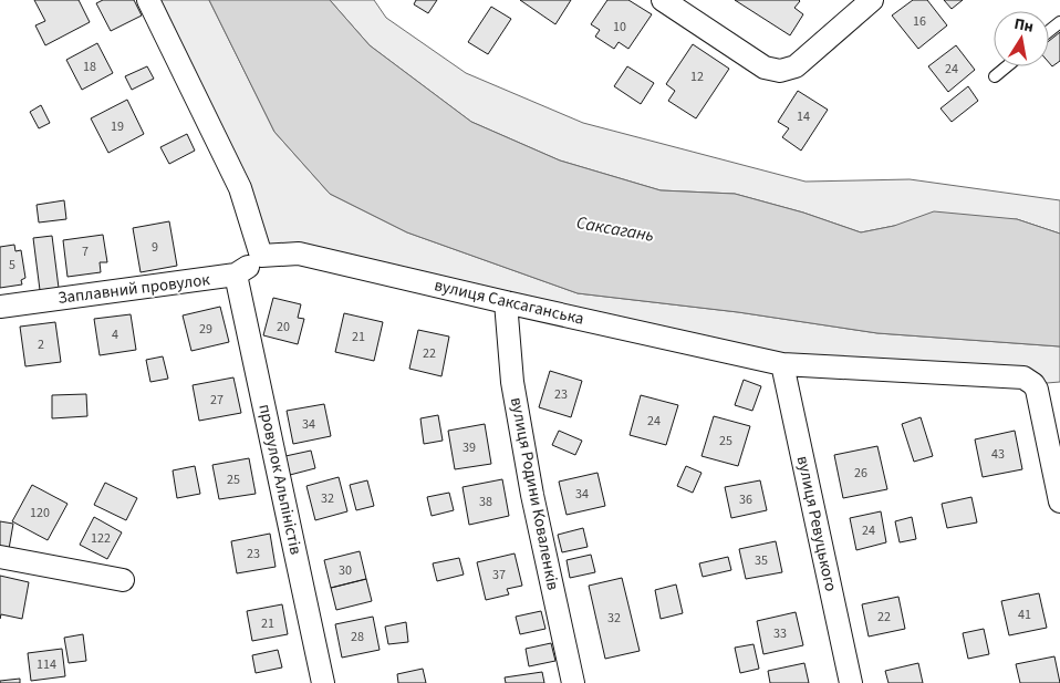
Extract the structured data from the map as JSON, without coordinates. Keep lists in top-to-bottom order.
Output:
{
  "streets": {
    "street": [
      "Заплавний провулок",
      "вулиця Саксаганська",
      "провулок Альпіністів",
      "вулиця Родини Коваленків",
      "вулиця Ревуцького"
    ]
  },
  "crossings": [
    ["Заплавний провулок", "вулиця Саксаганська"],
    ["Заплавний провулок", "провулок Альпіністів"],
    ["вулиця Саксаганська", "вулиця Родини Коваленків"],
    ["вулиця Саксаганська", "вулиця Ревуцького"]
  ],
  "water": ["Саксагань"],
  "house_numbers": [
    "16",
    "10",
    "18",
    "24",
    "12",
    "14",
    "19",
    "9",
    "7",
    "5",
    "20",
    "29",
    "4",
    "21",
    "2",
    "22",
    "23",
    "27",
    "24",
    "34",
    "25",
    "39",
    "43",
    "26",
    "25",
    "34",
    "32",
    "36",
    "38",
    "120",
    "24",
    "122",
    "23",
    "35",
    "30",
    "37",
    "41",
    "22",
    "32",
    "21",
    "33",
    "28",
    "114"
  ],
  "north": "top"
}
